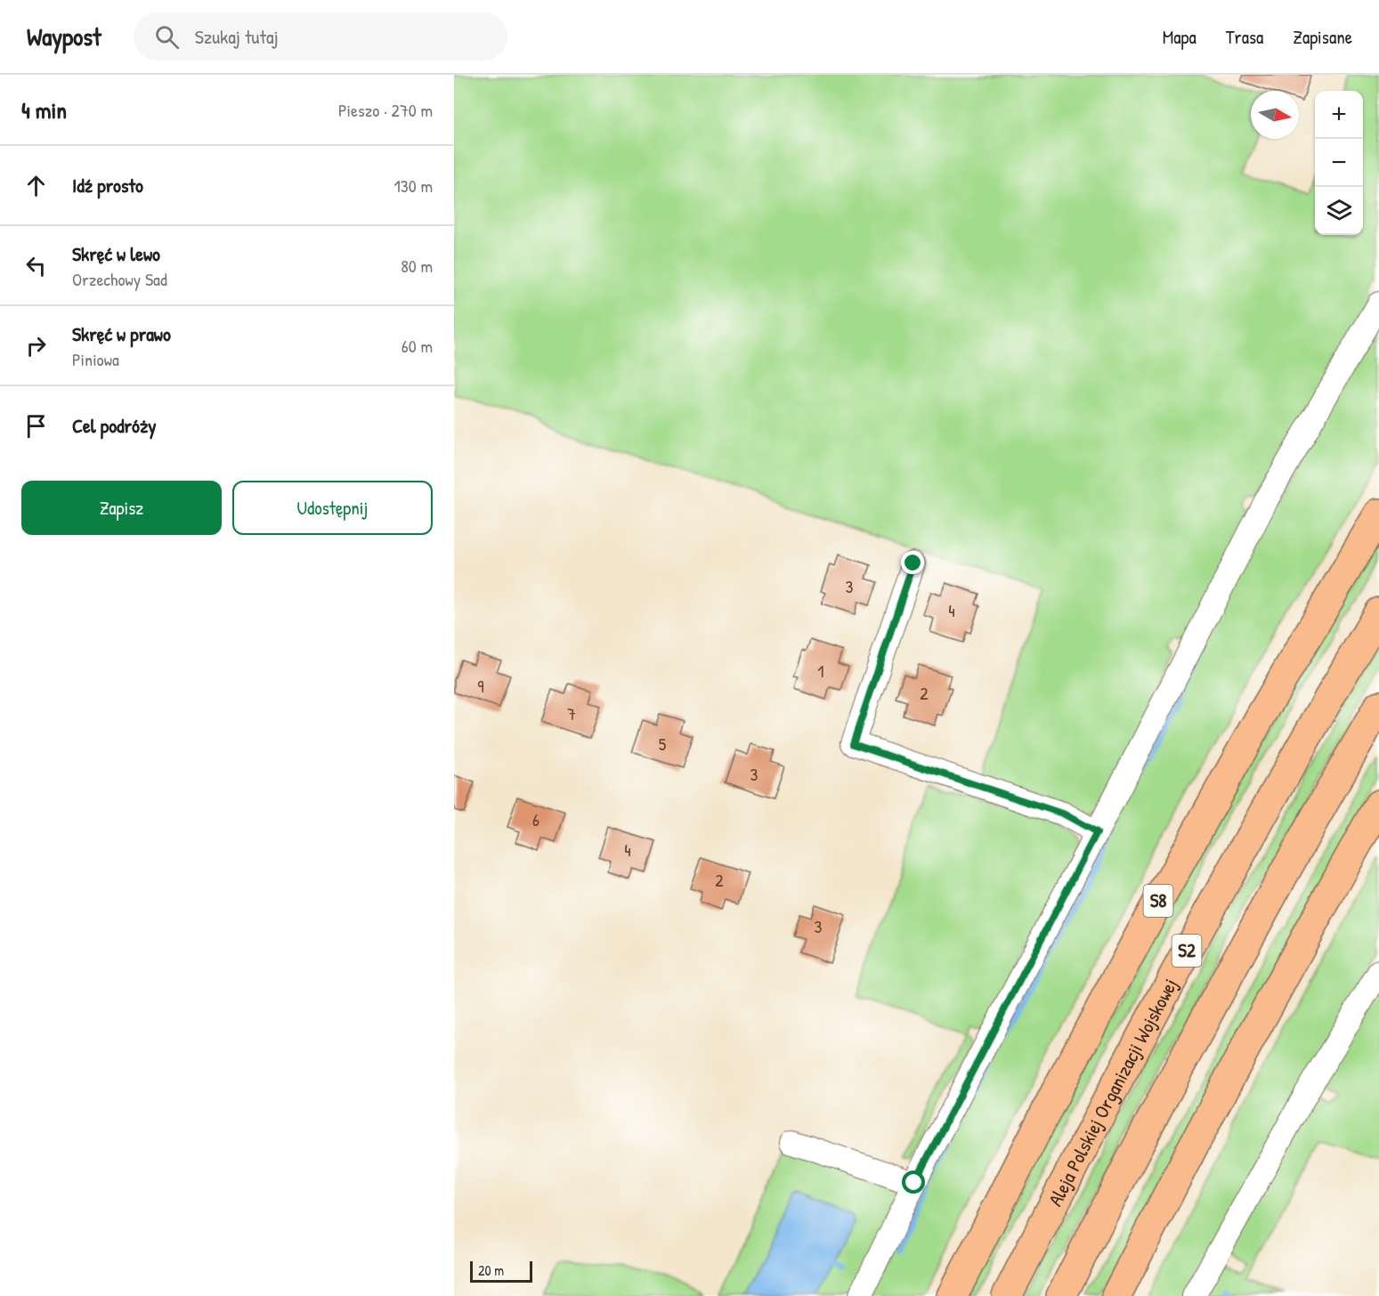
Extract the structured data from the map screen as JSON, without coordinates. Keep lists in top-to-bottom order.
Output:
{
  "streets": {
    "highway": ["S8", "S2", "Aleja Polskiej Organizacji Wojskowej"]
  },
  "house_numbers": [
    "3",
    "4",
    "1",
    "9",
    "2",
    "7",
    "5",
    "3",
    "6",
    "4",
    "2",
    "3"
  ],
  "scale_bar": "20 m",
  "north": "right",
  "page": {
    "header": "Waypost",
    "search": "Szukaj tutaj",
    "nav": ["Mapa", "Trasa", "Zapisane"],
    "heading": ["4 min", "Pieszo · 270 m"],
    "map_buttons": ["+", "−"],
    "list": [
      ["Idź prosto", "130 m"],
      ["Skręć w lewo", "Orzechowy Sad", "80 m"],
      ["Skręć w prawo", "Piniowa", "60 m"],
      "Cel podróży"
    ],
    "buttons": ["Zapisz", "Udostępnij"],
    "scale": "20 m"
  }
}
